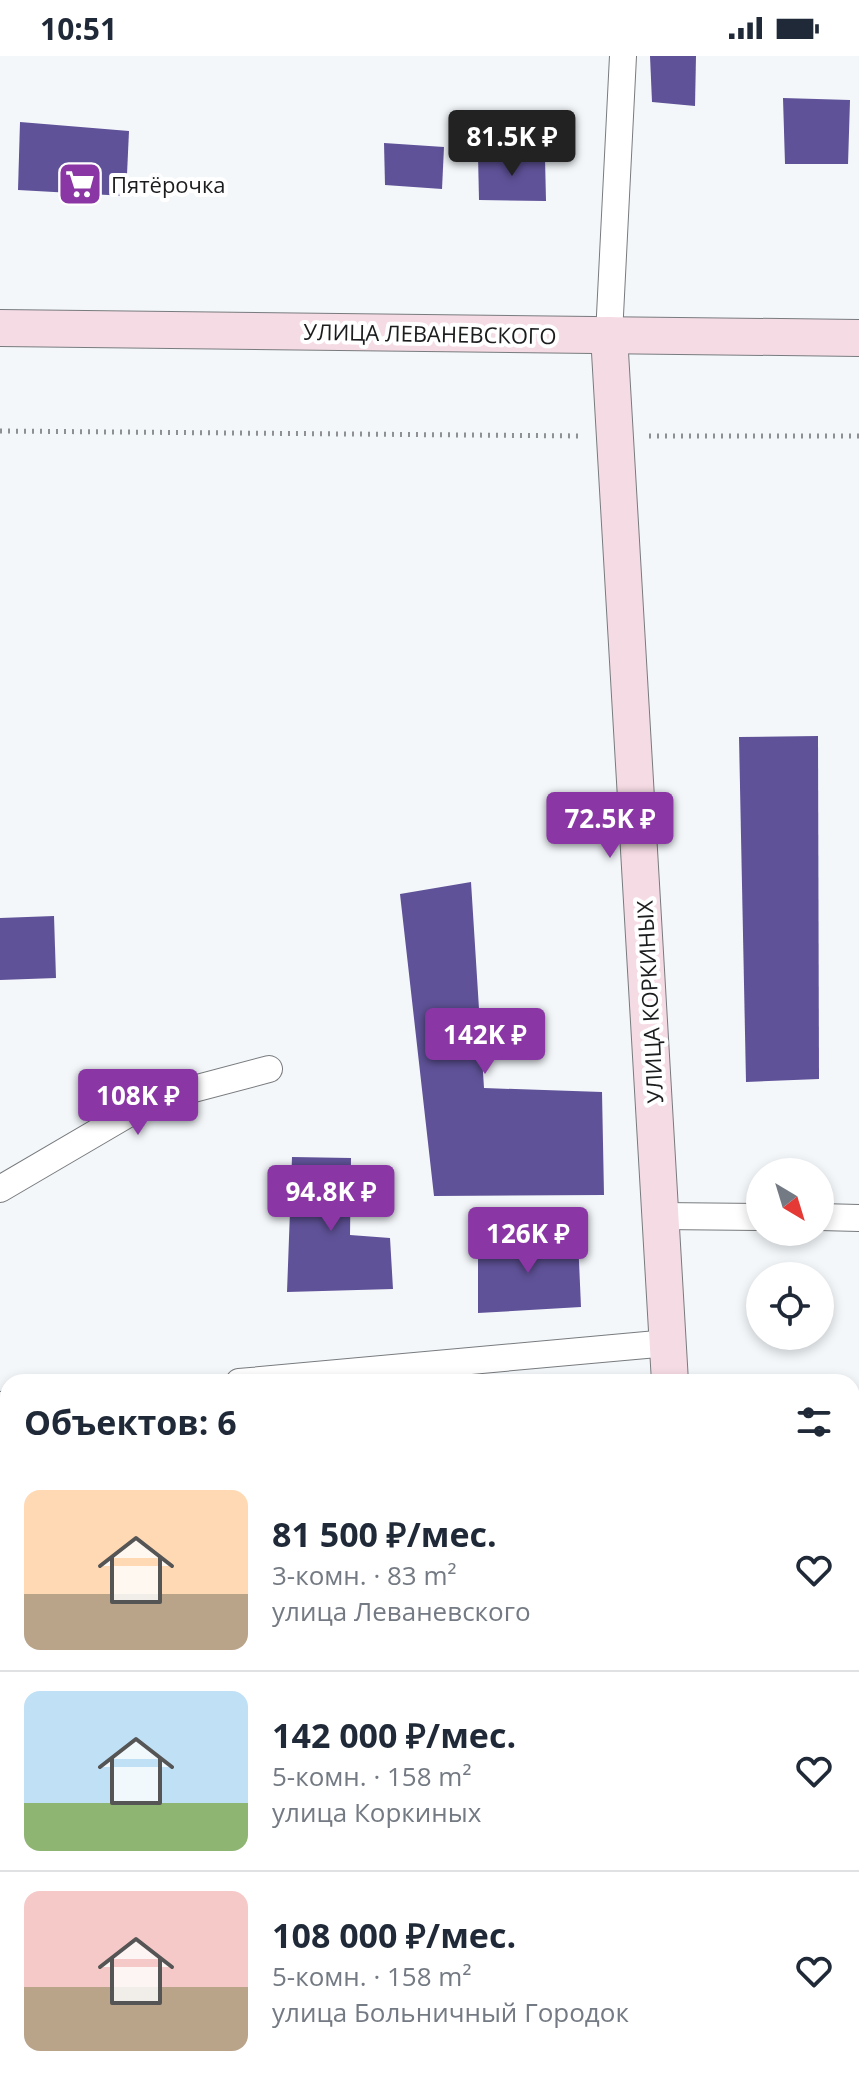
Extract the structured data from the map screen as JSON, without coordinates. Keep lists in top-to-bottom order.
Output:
{
  "streets": {
    "street": ["УЛИЦА ЛЕВАНЕВСКОГО", "УЛИЦА КОРКИНЫХ"]
  },
  "crossings": [
    ["УЛИЦА ЛЕВАНЕВСКОГО", "УЛИЦА КОРКИНЫХ"]
  ],
  "places": {
    "supermarket": ["Пятёрочка"]
  },
  "north": "bottom right",
  "page": {
    "status": "10:51",
    "price": [
      "81.5K ₽",
      "72.5K ₽",
      "142K ₽",
      "108K ₽",
      "94.8K ₽",
      "126K ₽"
    ],
    "heading": "Объектов: 6",
    "list": [
      {
        "name": "81 500 ₽/мес.",
        "note": "3-комн. · 83 m² · улица Леваневского"
      },
      {
        "name": "142 000 ₽/мес.",
        "note": "5-комн. · 158 m² · улица Коркиных"
      },
      {
        "name": "108 000 ₽/мес.",
        "note": "5-комн. · 158 m² · улица Больничный Городок"
      }
    ]
  }
}
